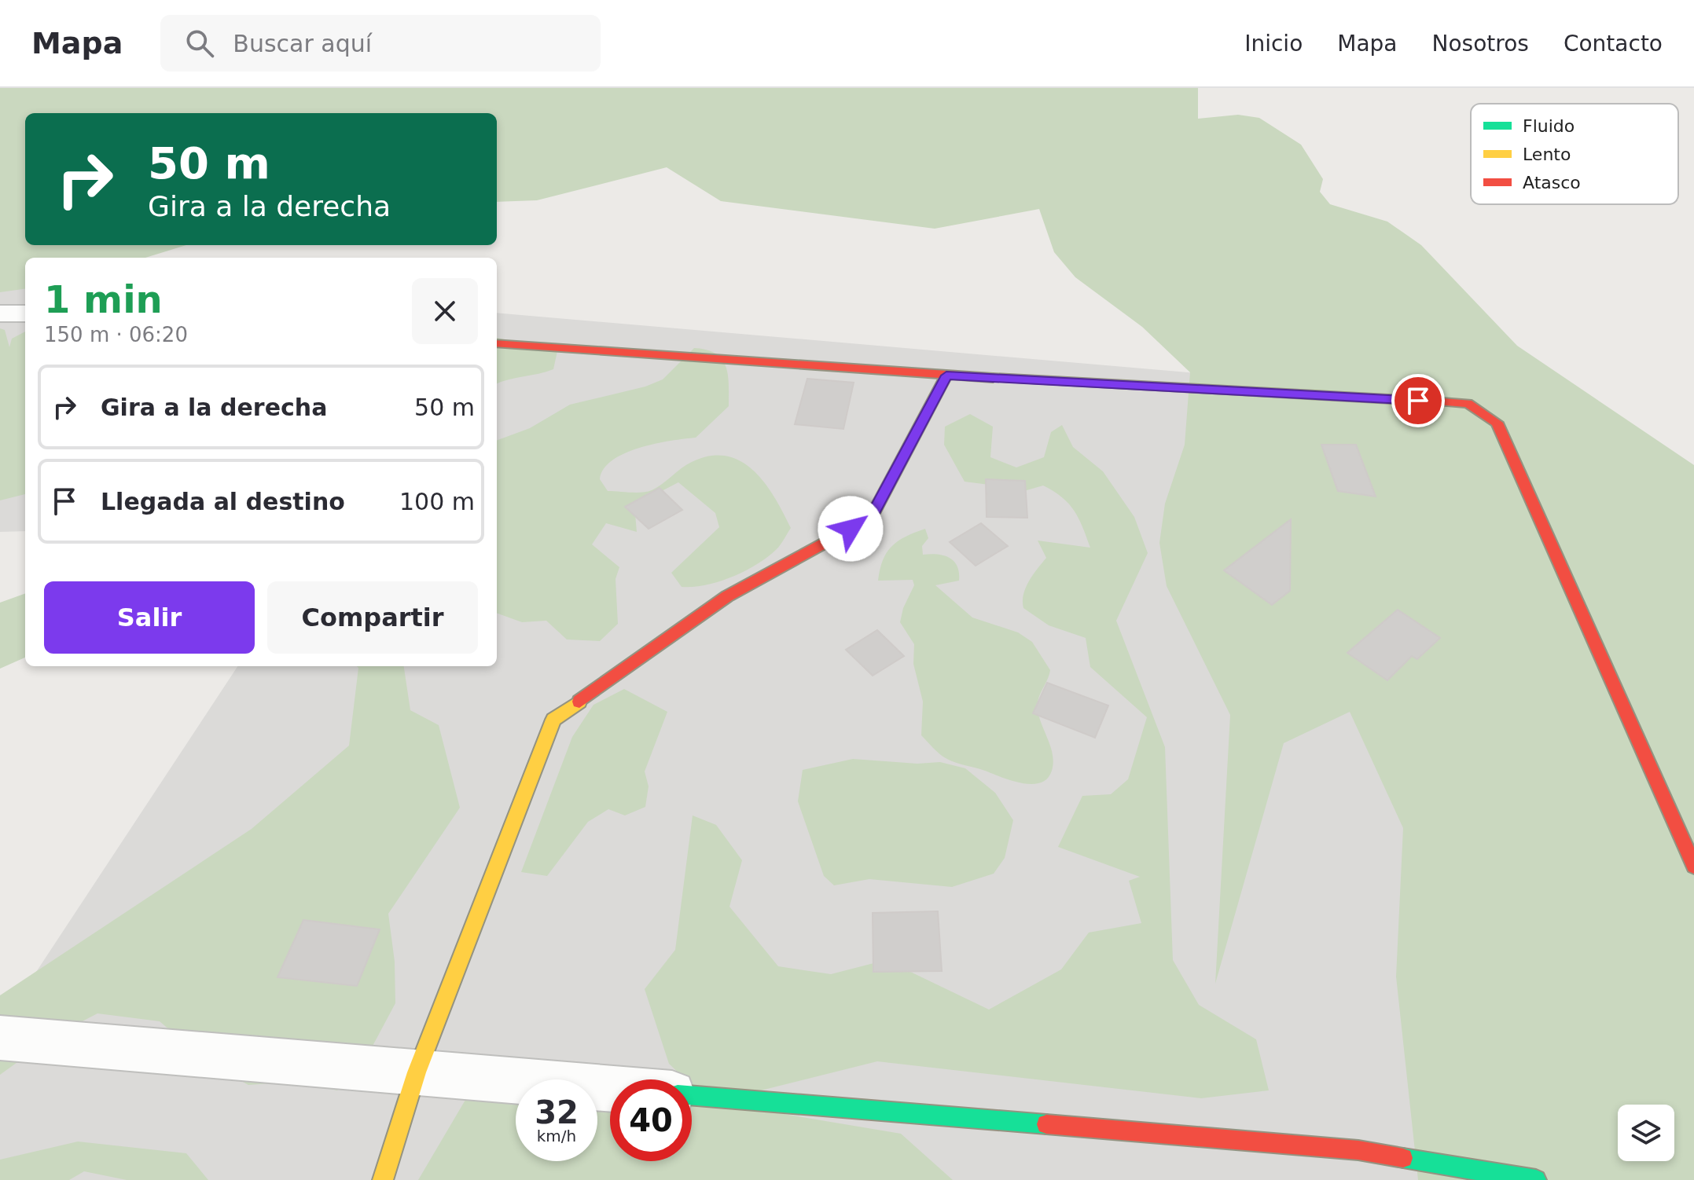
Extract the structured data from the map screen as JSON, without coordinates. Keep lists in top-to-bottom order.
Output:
{
  "legend": ["Fluido", "Lento", "Atasco"],
  "page": {
    "header": "Mapa",
    "search": "Buscar aquí",
    "nav": [
      "Inicio",
      "Mapa",
      "Nosotros",
      "Contacto"
    ],
    "turn": ["50 m", "Gira a la derecha"],
    "heading": ["1 min", "150 m · 06:20"],
    "list": [
      {
        "name": "Gira a la derecha",
        "value": "50 m"
      },
      {
        "name": "Llegada al destino",
        "value": "100 m"
      }
    ],
    "buttons": ["Salir", "Compartir"],
    "speed": "32 km/h",
    "limit": "40"
  }
}
